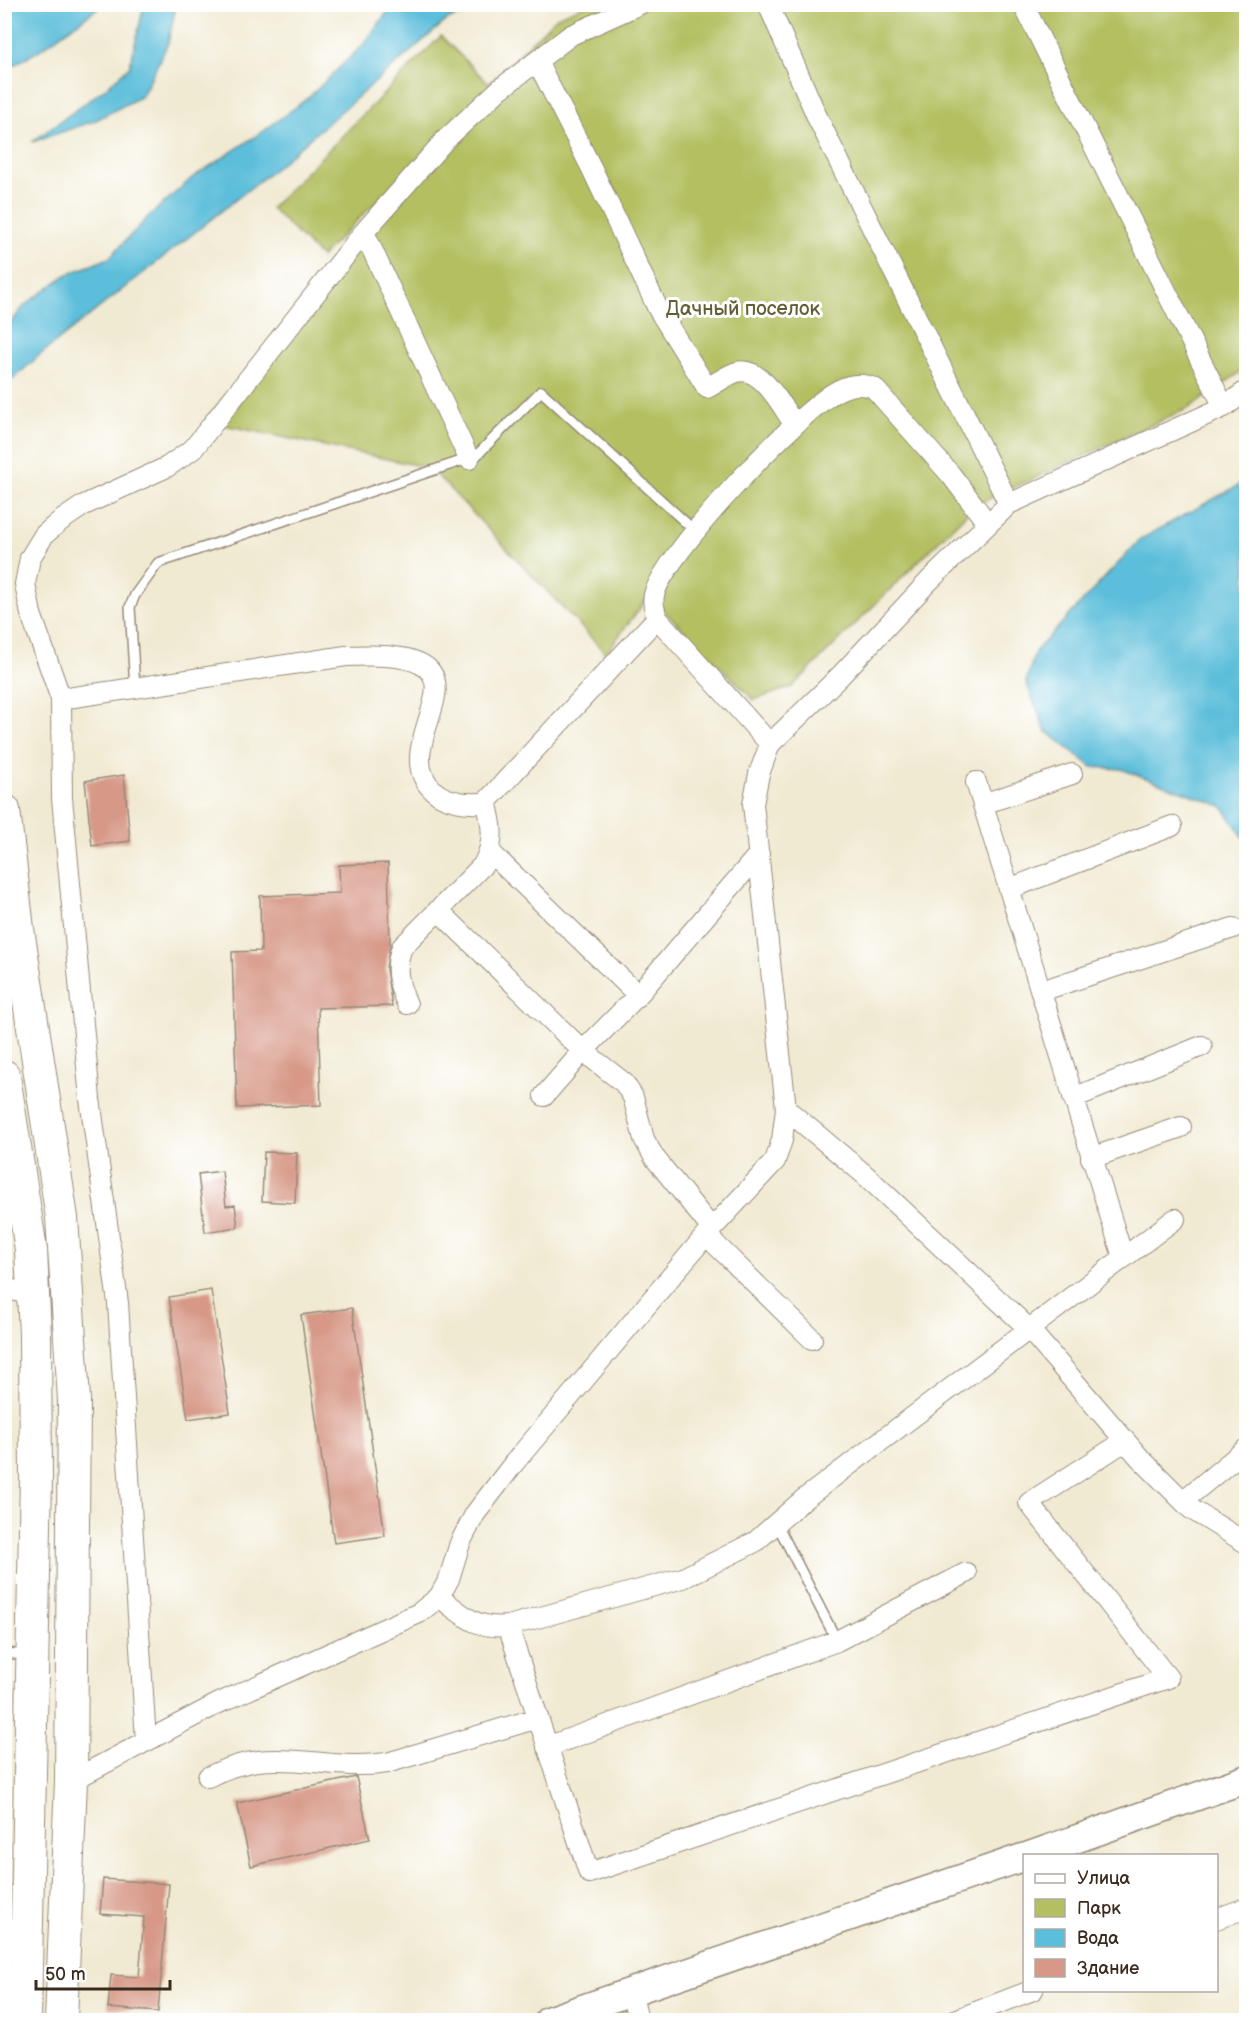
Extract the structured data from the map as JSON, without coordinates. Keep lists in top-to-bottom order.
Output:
{
  "parks": ["Дачный поселок"],
  "legend": [
    "Улица",
    "Парк",
    "Вода",
    "Здание"
  ],
  "scale_bar": "50 m"
}
